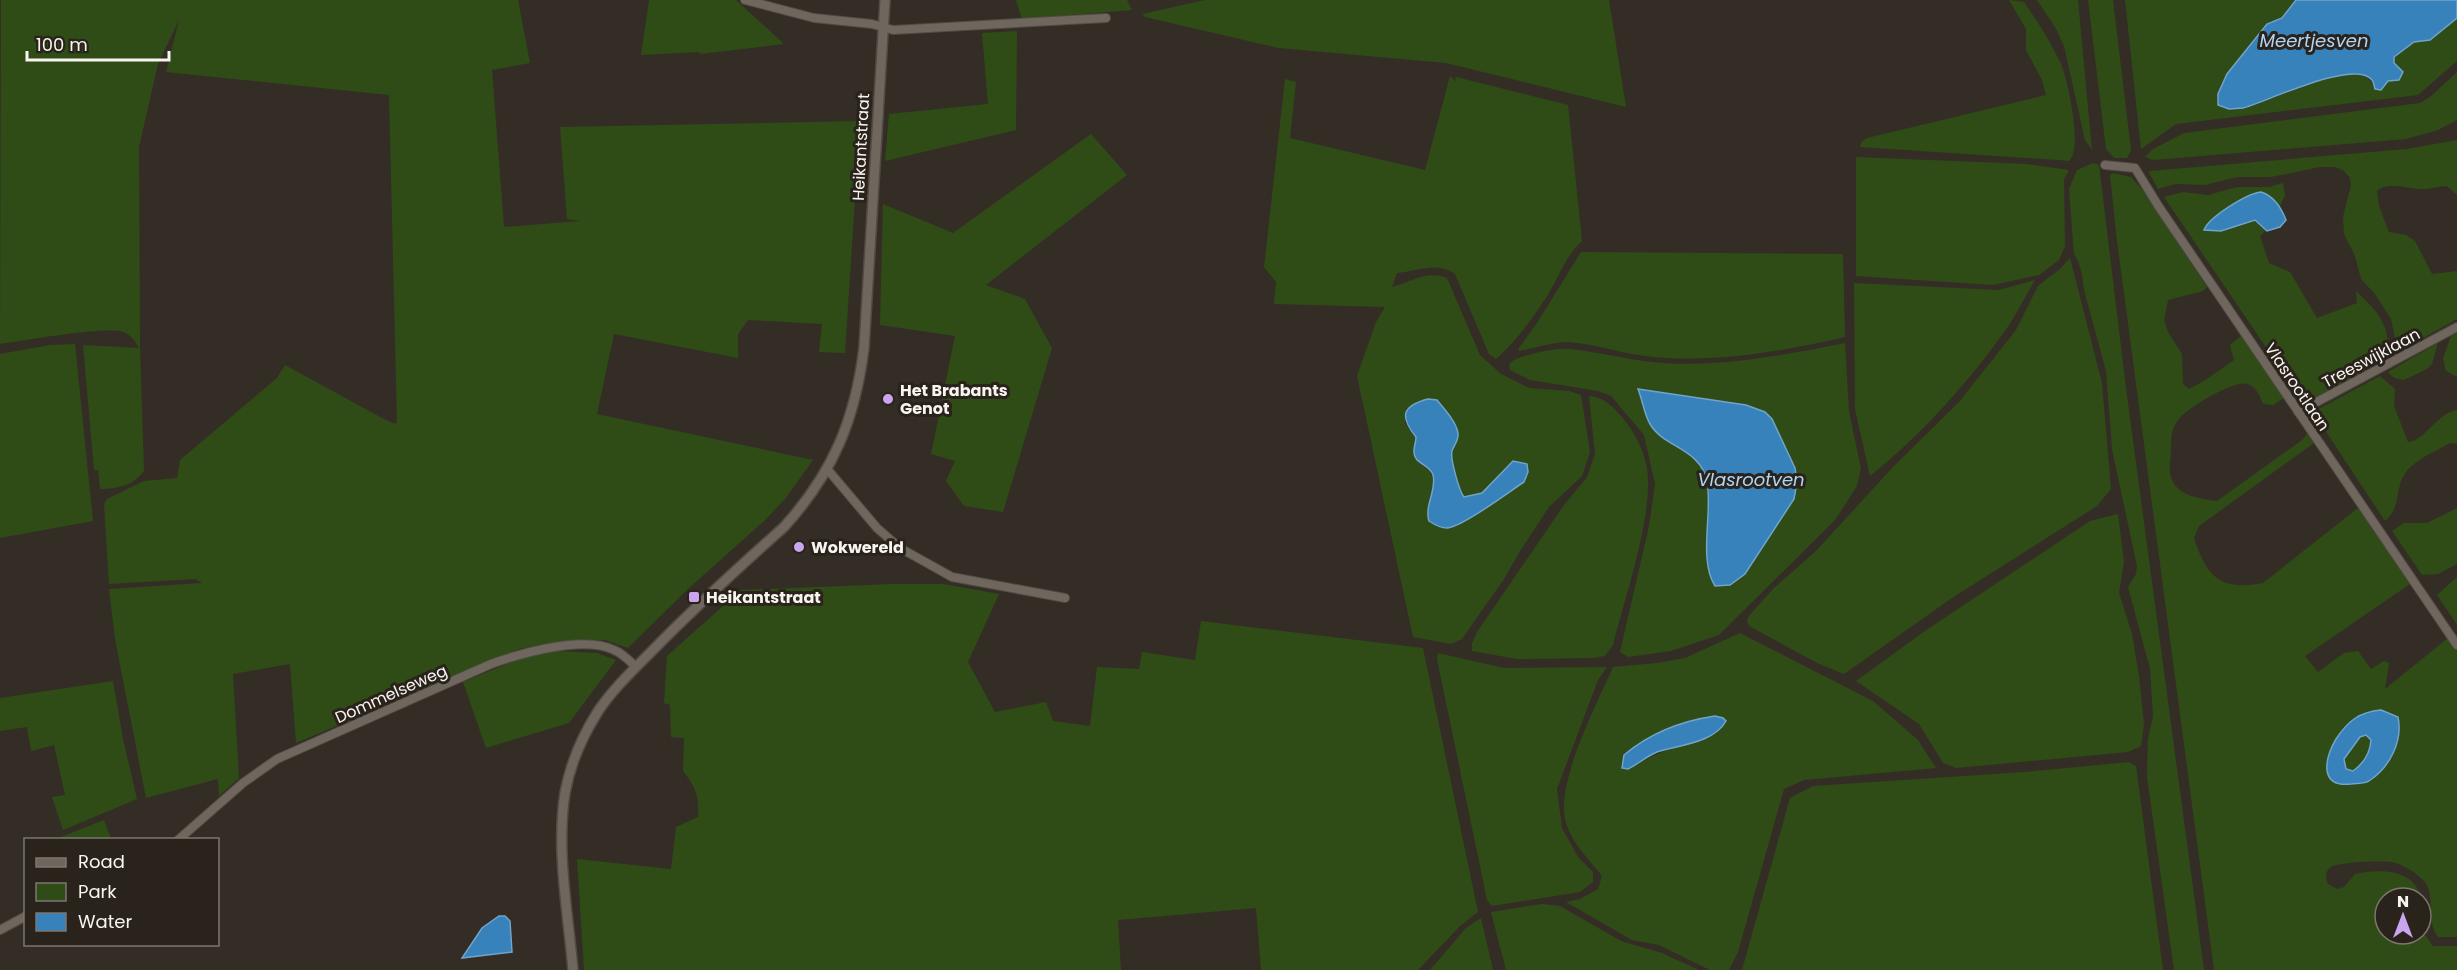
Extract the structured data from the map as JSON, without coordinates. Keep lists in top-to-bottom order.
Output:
{
  "streets": {
    "street": [
      "Heikantstraat",
      "Treeswijklaan",
      "Vlasrootlaan",
      "Dommelseweg"
    ]
  },
  "crossings": [
    ["Heikantstraat", "Dommelseweg"],
    ["Treeswijklaan", "Vlasrootlaan"]
  ],
  "water": ["Meertjesven", "Vlasrootven"],
  "places": {
    "other": ["Het Brabants Genot", "Wokwereld"],
    "transit": ["Heikantstraat"]
  },
  "legend": ["Road", "Park", "Water"],
  "scale_bar": "100 m",
  "north": "top"
}
